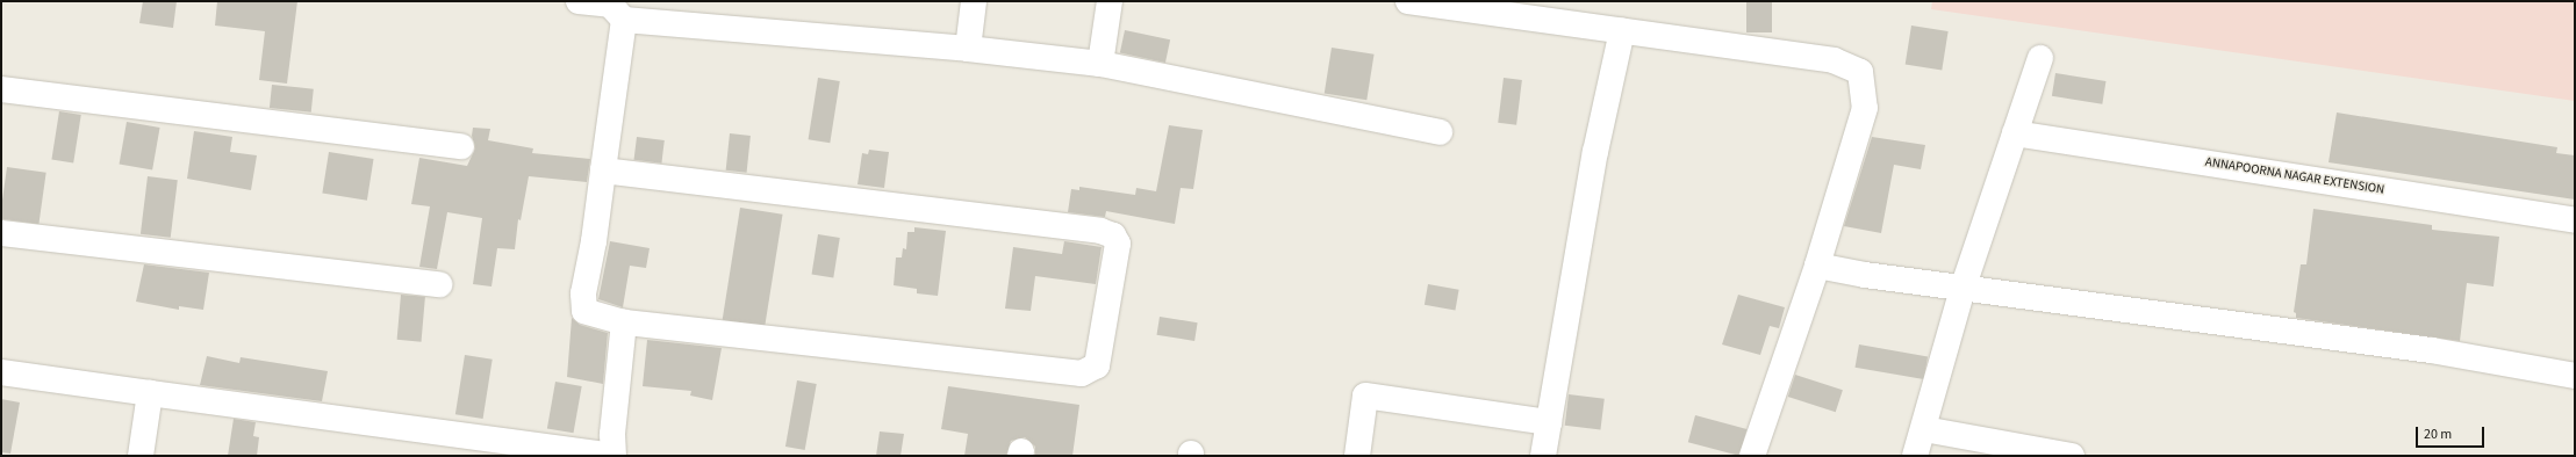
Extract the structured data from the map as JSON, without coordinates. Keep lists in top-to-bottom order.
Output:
{
  "streets": {
    "street": ["ANNAPOORNA NAGAR EXTENSION"]
  },
  "scale_bar": "20 m"
}
